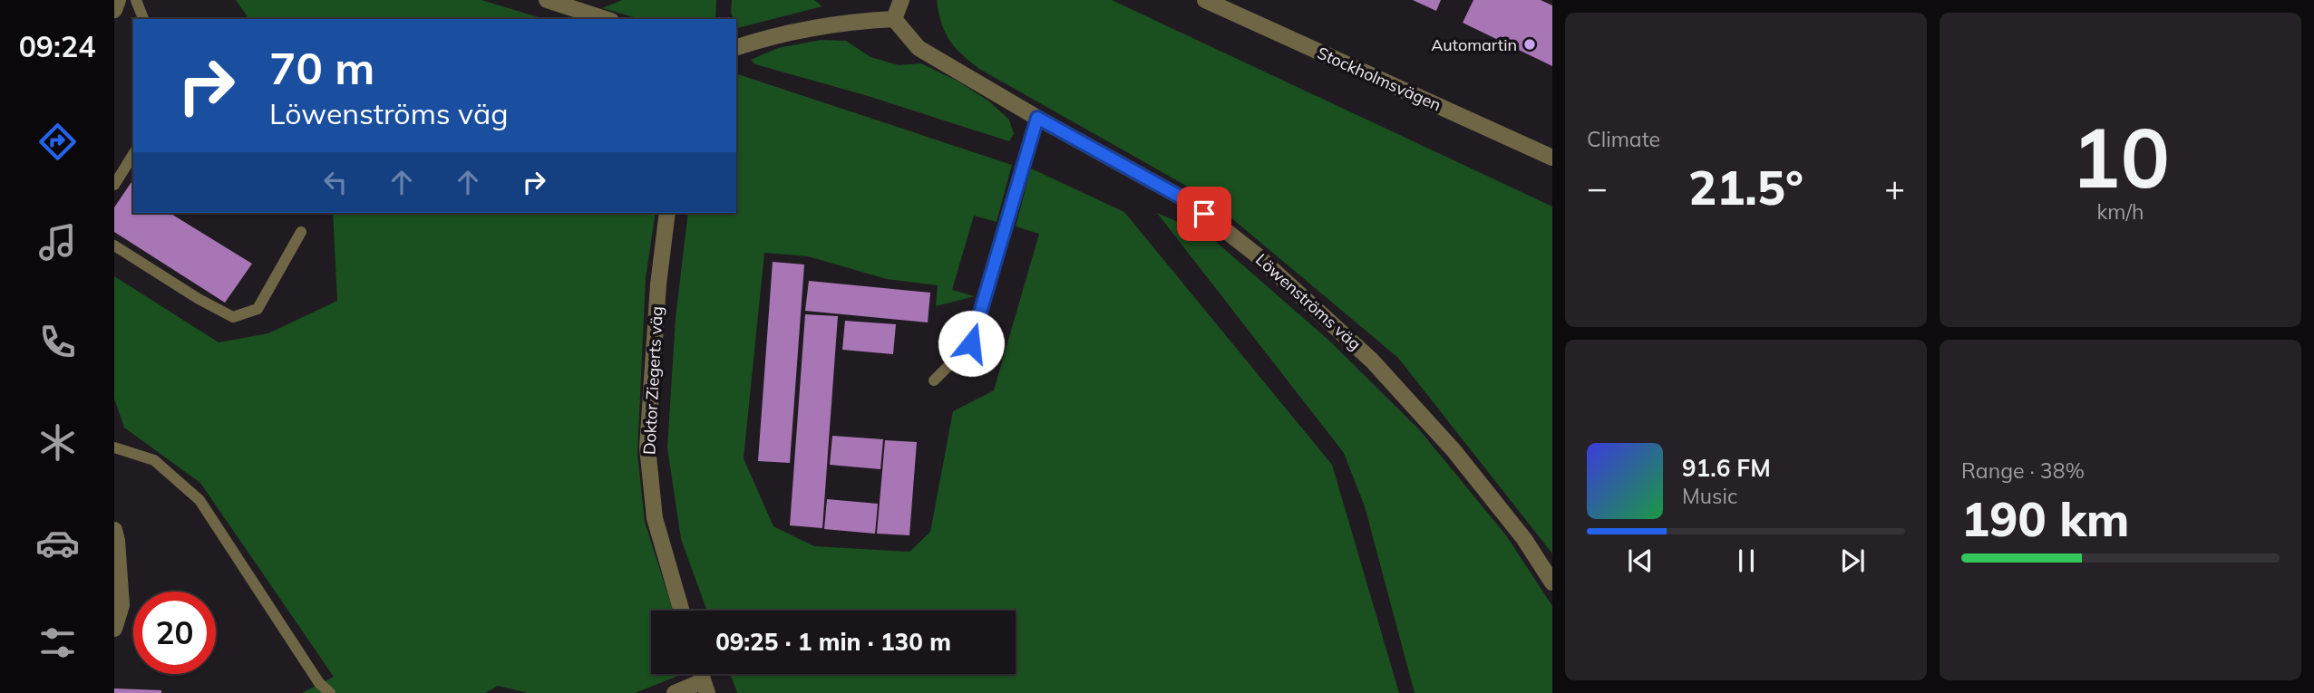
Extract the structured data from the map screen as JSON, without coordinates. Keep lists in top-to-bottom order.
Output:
{
  "streets": {
    "street": ["Stockholmsvägen", "Löwenströms väg", "Doktor Ziegerts väg"]
  },
  "places": ["Automartin"],
  "page": {
    "tabs": "09:24",
    "tile": [
      "Climate",
      ["10", "km/h"],
      ["Range · 38%", "190 km"]
    ],
    "turn": ["70 m", "Löwenströms väg"],
    "heat": ["−", "21.5°", "+"],
    "song": ["91.6 FM", "Music"],
    "limit": "20",
    "trip": "09:25 · 1 min · 130 m"
  }
}
